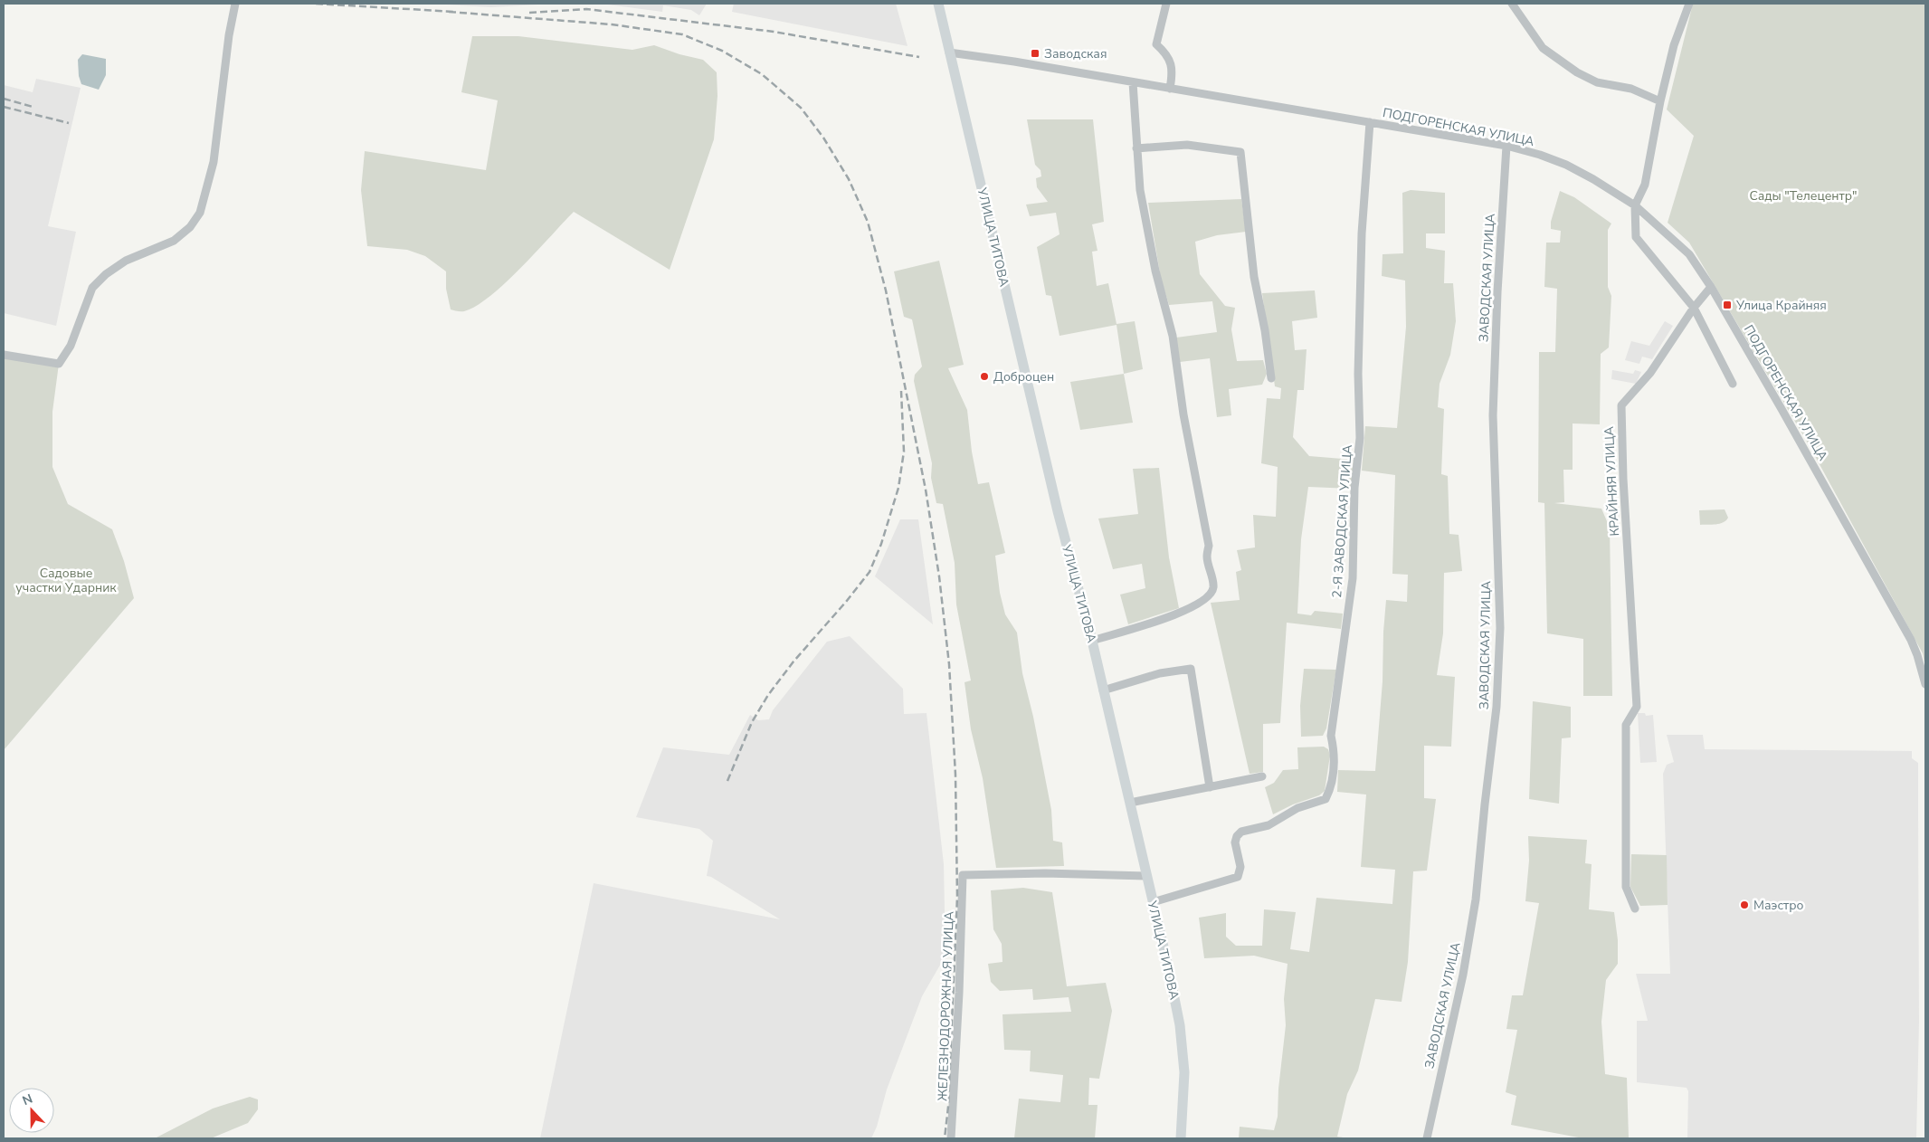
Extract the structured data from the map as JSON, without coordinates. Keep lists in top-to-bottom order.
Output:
{
  "streets": {
    "main road": ["УЛИЦА ТИТОВА"],
    "street": [
      "ПОДГОРЕНСКАЯ УЛИЦА",
      "ЗАВОДСКАЯ УЛИЦА",
      "КРАЙНЯЯ УЛИЦА",
      "2-Я ЗАВОДСКАЯ УЛИЦА",
      "ЖЕЛЕЗНОДОРОЖНАЯ УЛИЦА"
    ]
  },
  "crossings": [
    ["ПОДГОРЕНСКАЯ УЛИЦА", "УЛИЦА ТИТОВА"],
    ["ПОДГОРЕНСКАЯ УЛИЦА", "ЗАВОДСКАЯ УЛИЦА"],
    ["ПОДГОРЕНСКАЯ УЛИЦА", "КРАЙНЯЯ УЛИЦА"],
    ["ПОДГОРЕНСКАЯ УЛИЦА", "2-Я ЗАВОДСКАЯ УЛИЦА"],
    ["УЛИЦА ТИТОВА", "2-Я ЗАВОДСКАЯ УЛИЦА"],
    ["УЛИЦА ТИТОВА", "ЖЕЛЕЗНОДОРОЖНАЯ УЛИЦА"]
  ],
  "parks": ["Сады \"Телецентр\"", "Садовые участки Ударник"],
  "places": {
    "transit": ["Заводская", "Улица Крайняя"],
    "other": ["Доброцен", "Маэстро"]
  },
  "north": "top"
}
